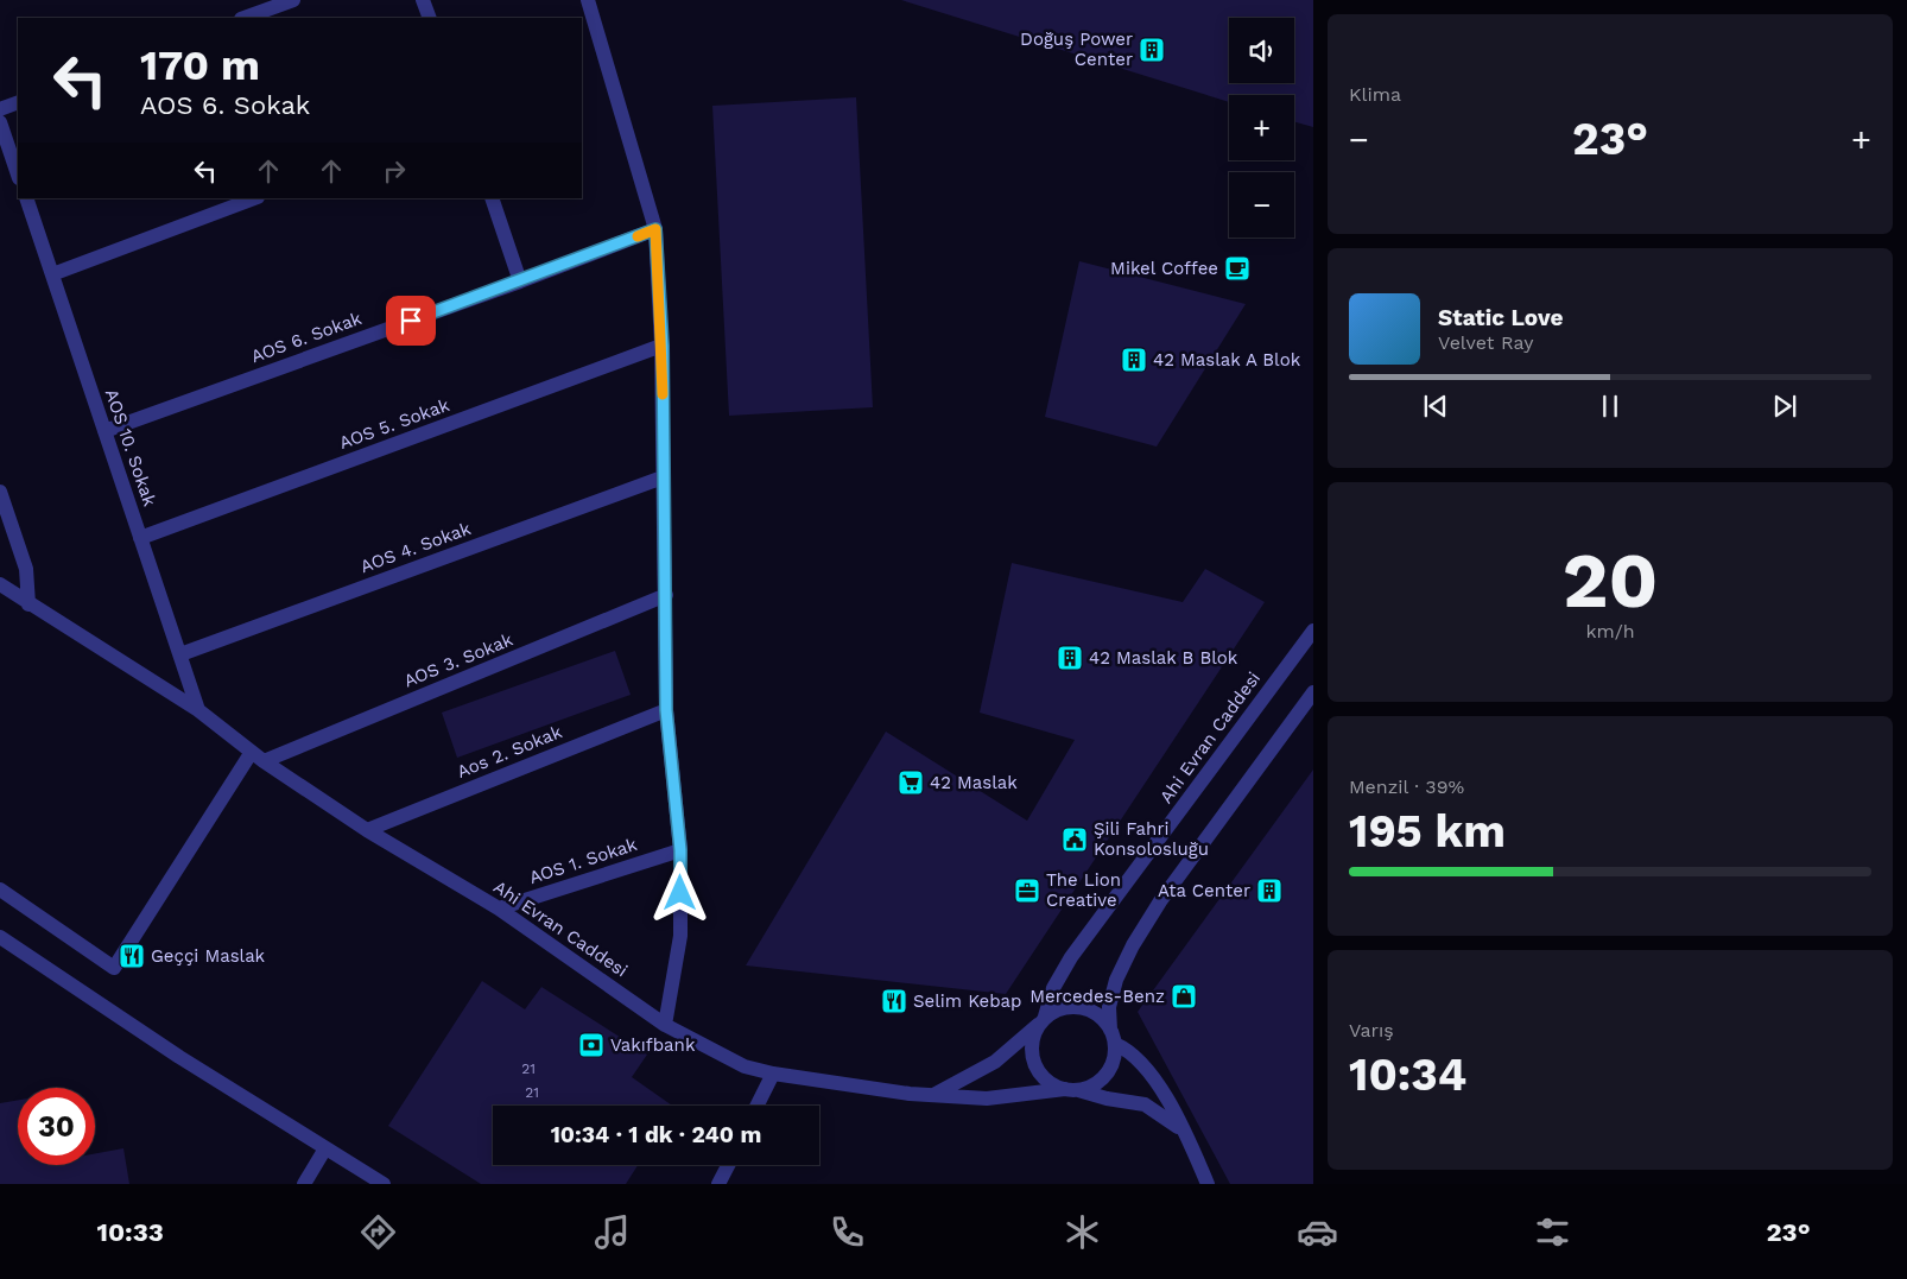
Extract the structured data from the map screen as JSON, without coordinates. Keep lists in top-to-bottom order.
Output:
{
  "streets": {
    "street": [
      "AOS 6. Sokak",
      "AOS 5. Sokak",
      "AOS 10. Sokak",
      "AOS 4. Sokak",
      "AOS 3. Sokak",
      "Ahi Evran Caddesi",
      "Aos 2. Sokak",
      "AOS 1. Sokak"
    ]
  },
  "crossings": [
    ["AOS 6. Sokak", "AOS 10. Sokak"],
    ["AOS 5. Sokak", "AOS 10. Sokak"],
    ["AOS 10. Sokak", "AOS 4. Sokak"],
    ["AOS 10. Sokak", "Ahi Evran Caddesi"],
    ["AOS 3. Sokak", "Ahi Evran Caddesi"],
    ["Ahi Evran Caddesi", "Aos 2. Sokak"],
    ["Ahi Evran Caddesi", "AOS 1. Sokak"]
  ],
  "places": {
    "building": [
      "Doğuş Power Center",
      "42 Maslak A Blok",
      "42 Maslak B Blok",
      "Ata Center"
    ],
    "cafe": ["Mikel Coffee"],
    "supermarket": ["42 Maslak"],
    "public building": ["Şili Fahri Konsolosluğu"],
    "office": ["The Lion Creative"],
    "restaurant": ["Geççi Maslak", "Selim Kebap"],
    "shop": ["Mercedes-Benz"],
    "bank": ["Vakıfbank"]
  },
  "house_numbers": ["21", "21"],
  "page": {
    "tile": [
      "Klima",
      ["20", "km/h"],
      ["Menzil · 39%", "195 km"],
      ["Varış", "10:34"]
    ],
    "map_buttons": ["+", "−"],
    "turn": ["170 m", "AOS 6. Sokak"],
    "heat": ["−", "23°", "+"],
    "song": ["Static Love", "Velvet Ray"],
    "limit": "30",
    "trip": "10:34 · 1 dk · 240 m",
    "tabs": ["10:33", "23°"]
  }
}
